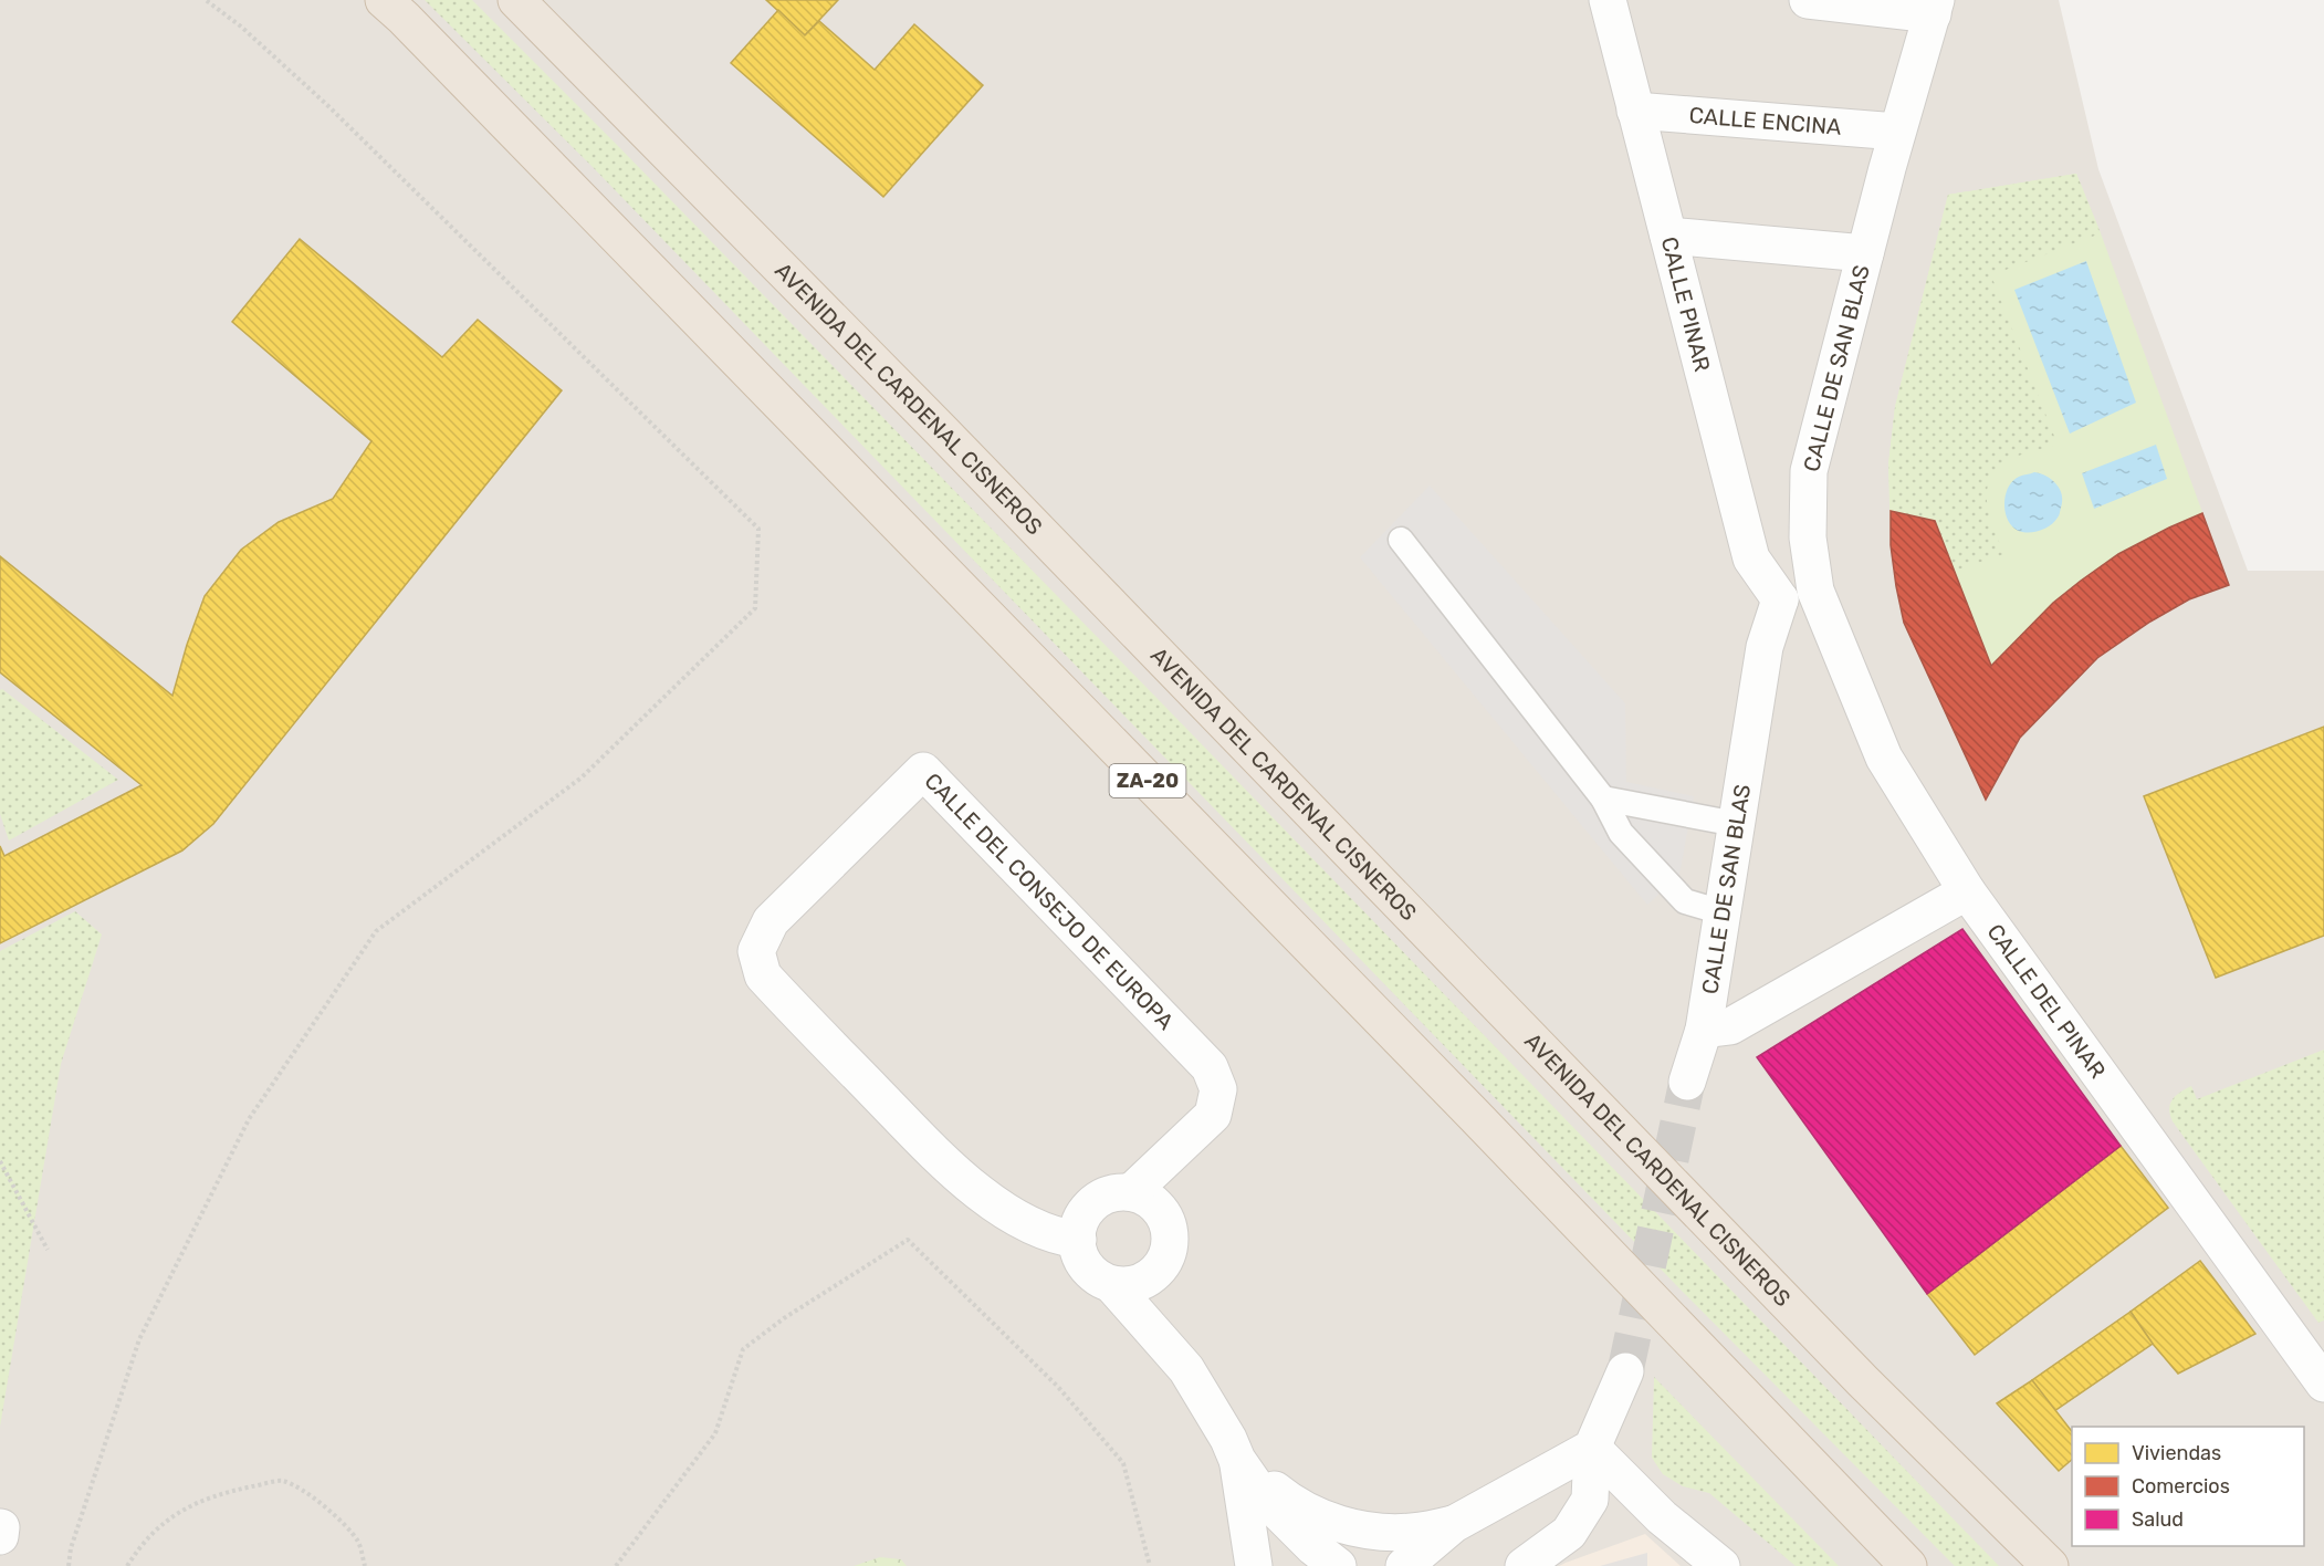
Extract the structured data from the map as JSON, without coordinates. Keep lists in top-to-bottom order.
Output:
{
  "streets": {
    "highway": ["AVENIDA DEL CARDENAL CISNEROS", "ZA-20"],
    "street": [
      "CALLE ENCINA",
      "CALLE PINAR",
      "CALLE DE SAN BLAS",
      "CALLE DEL CONSEJO DE EUROPA",
      "CALLE DEL PINAR"
    ]
  },
  "crossings": [
    ["CALLE ENCINA", "CALLE PINAR"],
    ["CALLE ENCINA", "CALLE DE SAN BLAS"],
    ["CALLE PINAR", "CALLE DE SAN BLAS"],
    ["CALLE DE SAN BLAS", "CALLE DEL PINAR"]
  ],
  "legend": ["Viviendas", "Comercios", "Salud"]
}
